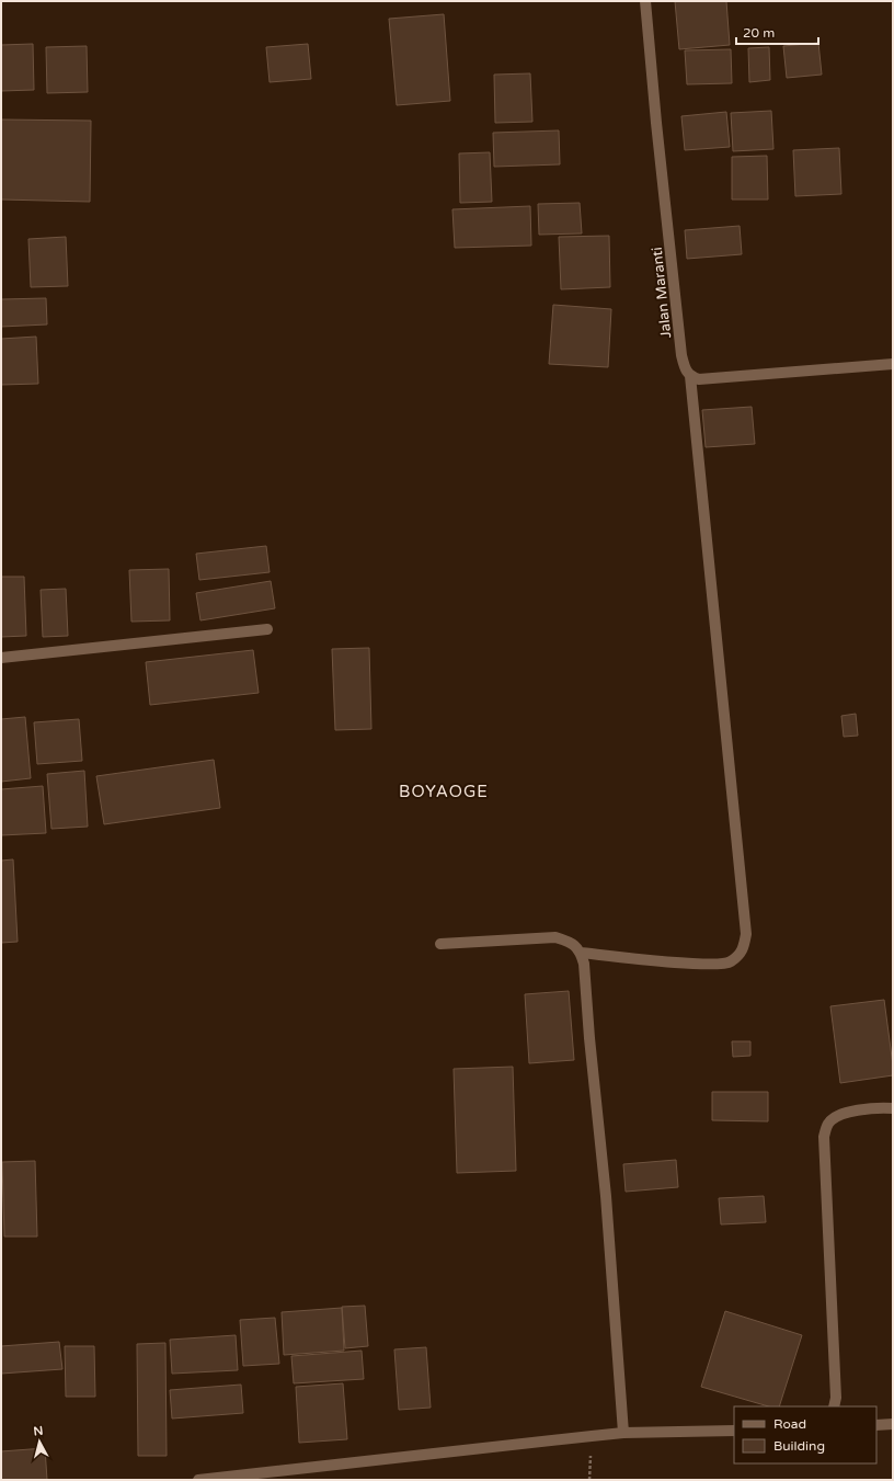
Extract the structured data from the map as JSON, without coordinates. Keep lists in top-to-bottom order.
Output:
{
  "streets": {
    "street": ["Jalan Maranti"]
  },
  "districts": ["BOYAOGE"],
  "legend": ["Road", "Building"],
  "scale_bar": "20 m",
  "north": "top"
}
